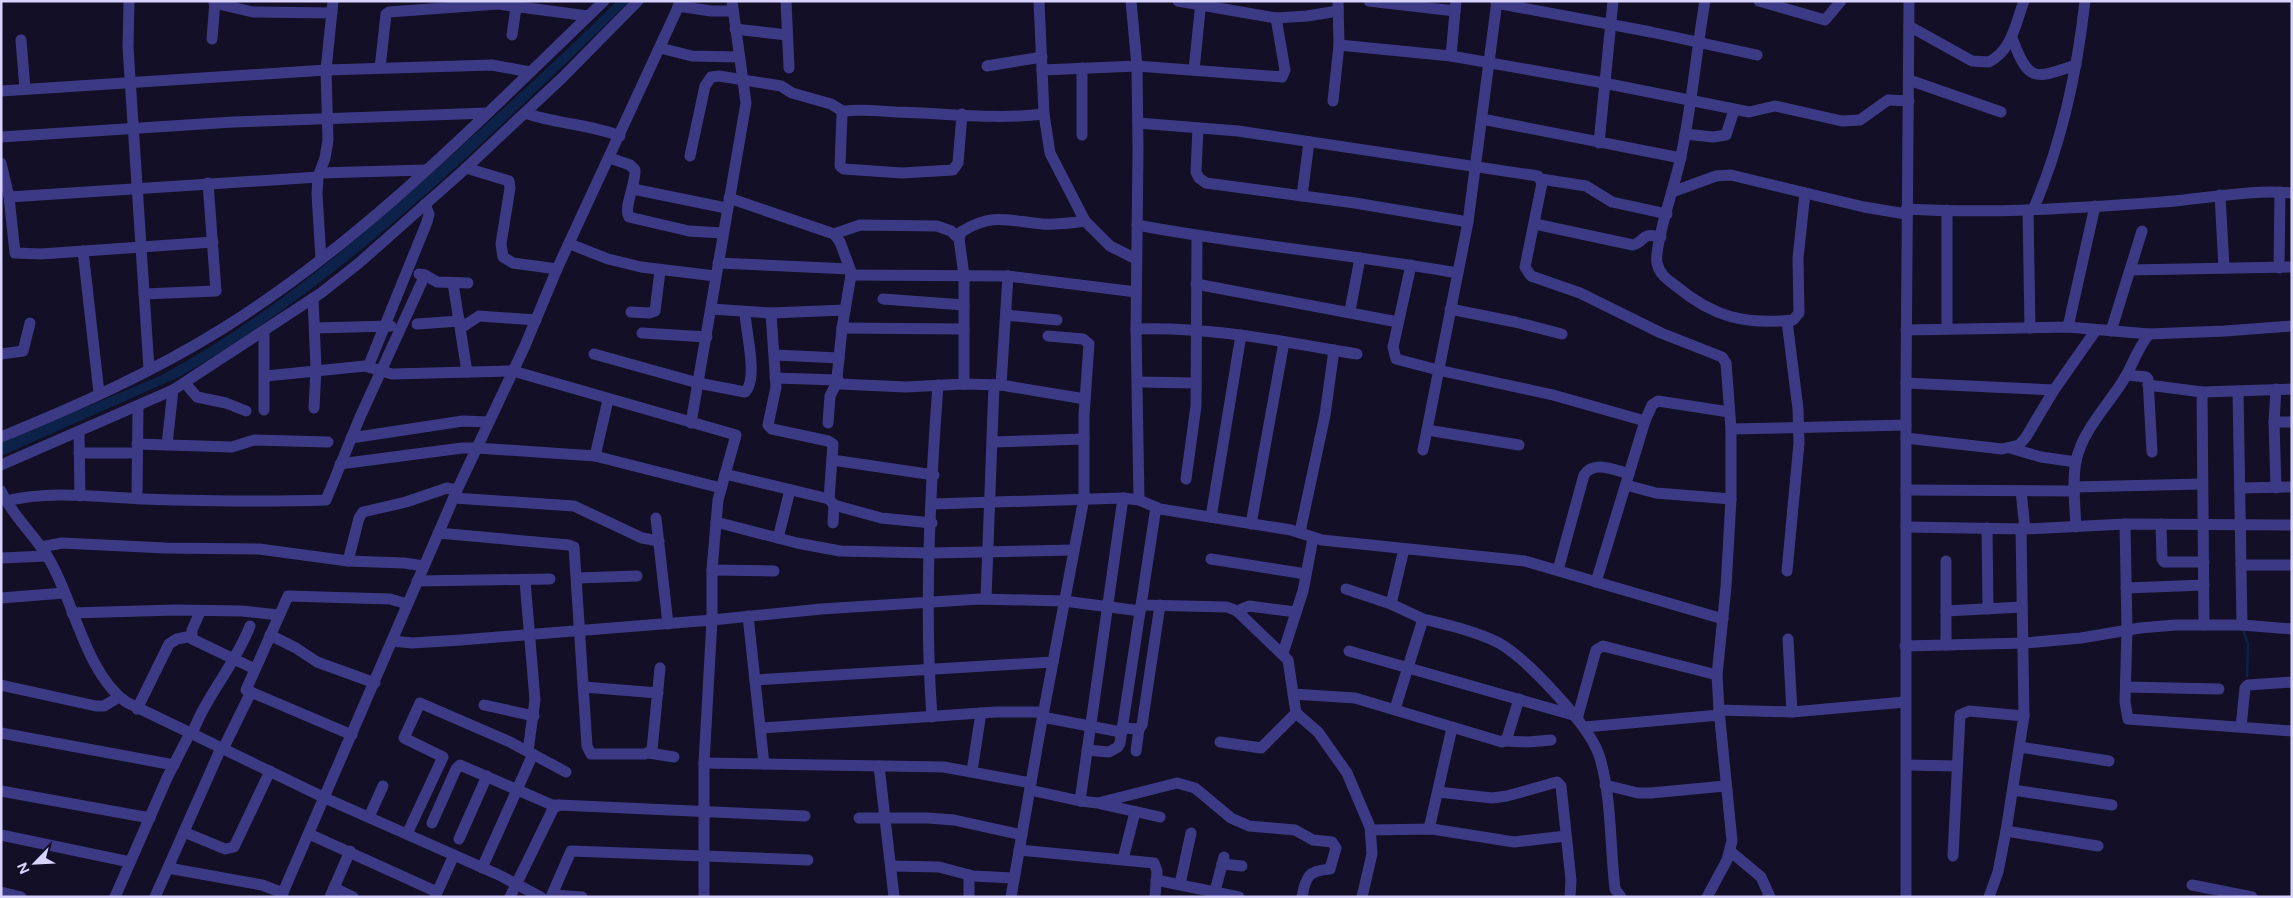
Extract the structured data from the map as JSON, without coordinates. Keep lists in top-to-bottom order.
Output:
{
  "north": "bottom left"
}
